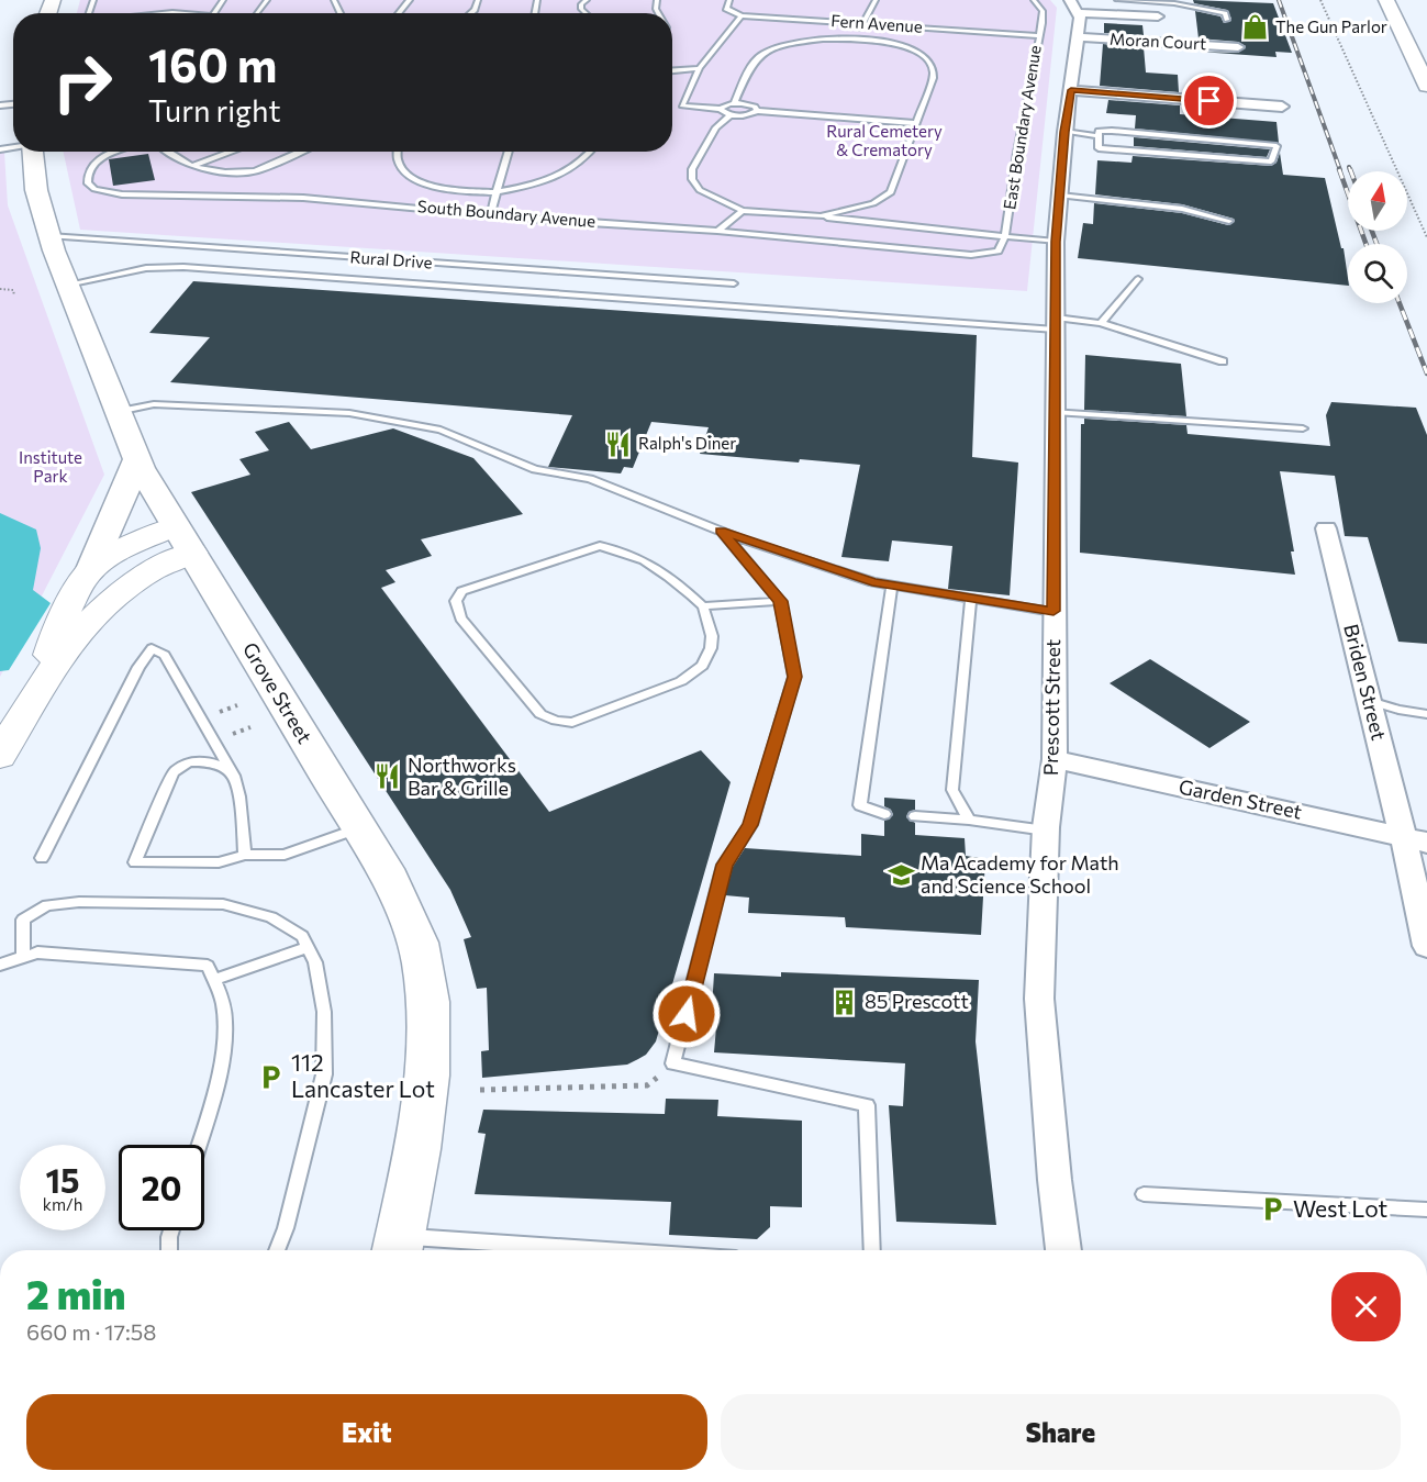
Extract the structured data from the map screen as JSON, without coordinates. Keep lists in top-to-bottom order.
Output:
{
  "streets": {
    "main road": ["Grove Street"],
    "street": [
      "Moran Court",
      "Briden Street",
      "Prescott Street",
      "Garden Street"
    ],
    "lane": [
      "Fern Avenue",
      "East Boundary Avenue",
      "South Boundary Avenue",
      "Rural Drive"
    ]
  },
  "crossings": [
    ["Fern Avenue", "East Boundary Avenue"],
    ["Moran Court", "Prescott Street"],
    ["East Boundary Avenue", "South Boundary Avenue"],
    ["Rural Drive", "Grove Street"],
    ["Briden Street", "Garden Street"],
    ["Prescott Street", "Garden Street"]
  ],
  "parks": ["Rural Cemetery & Crematory", "Institute Park"],
  "places": {
    "shop": ["The Gun Parlor"],
    "restaurant": ["Ralph's Diner", "Northworks Bar & Grille"],
    "school or university": ["Ma Academy for Math and Science School"],
    "building": ["85 Prescott"],
    "parking": ["112 Lancaster Lot", "West Lot"]
  },
  "north": "top",
  "page": {
    "turn": ["160 m", "Turn right"],
    "speed": "15 km/h",
    "limit": "20",
    "heading": ["2 min", "660 m · 17:58"],
    "buttons": ["Exit", "Share"]
  }
}
